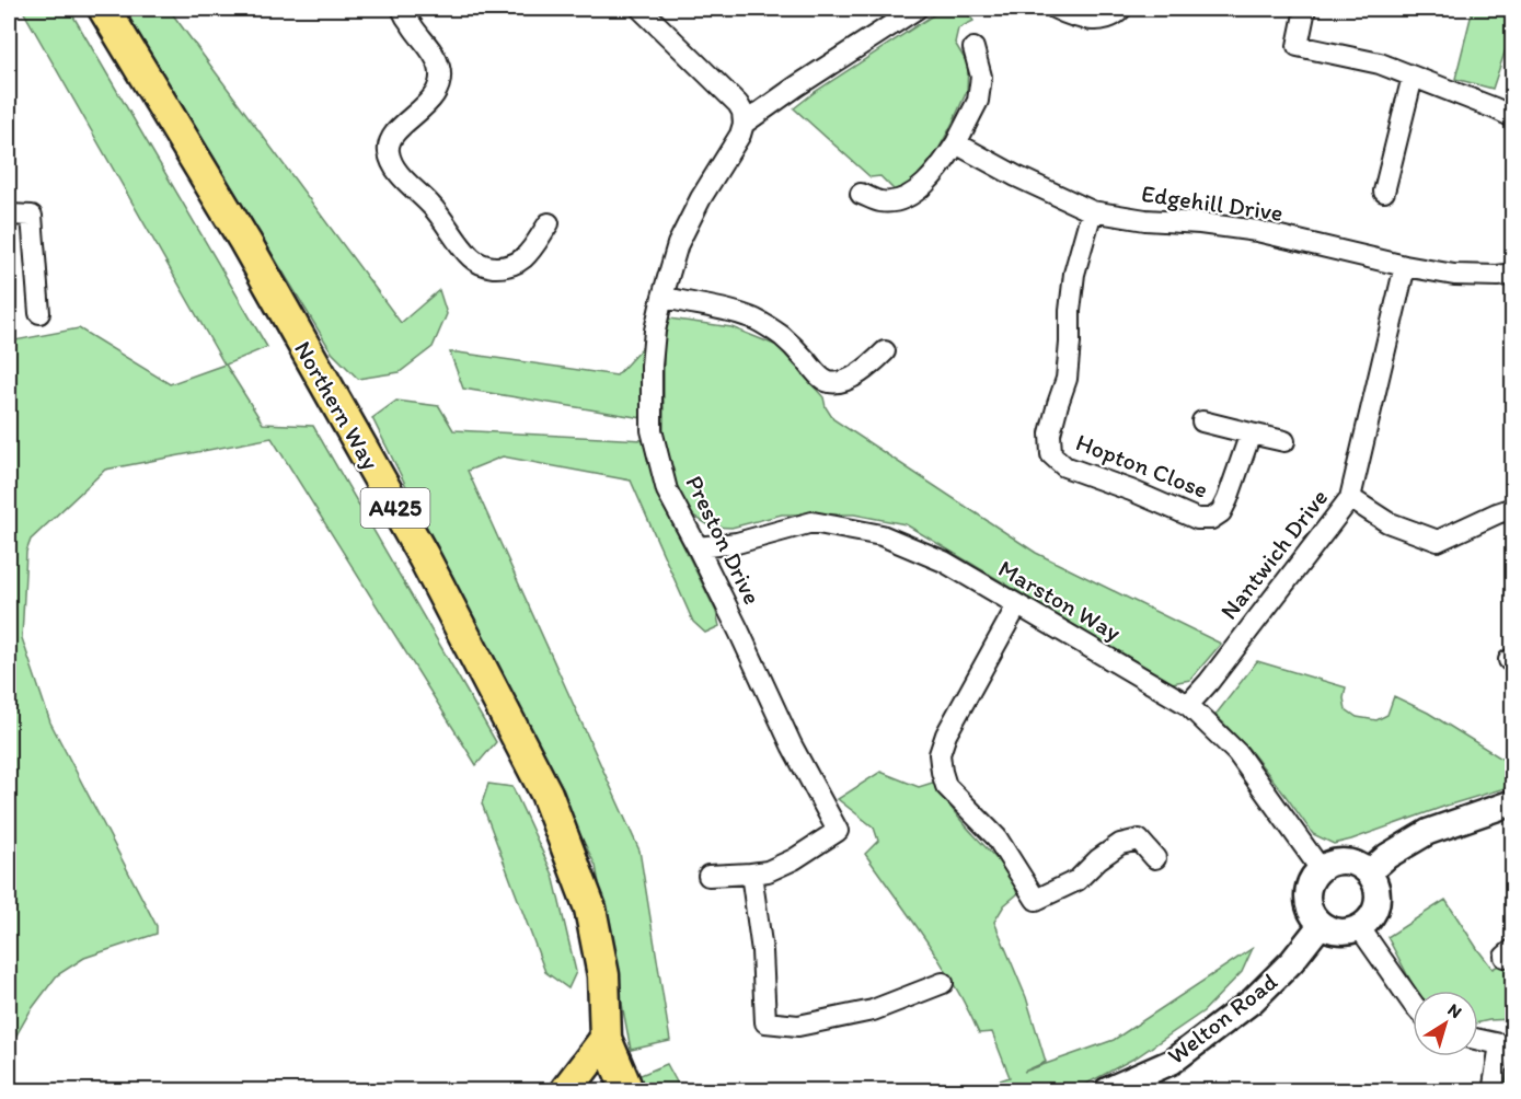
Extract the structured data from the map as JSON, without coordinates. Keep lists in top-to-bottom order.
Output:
{
  "streets": {
    "main road": ["Northern Way", "A425"],
    "street": [
      "Edgehill Drive",
      "Hopton Close",
      "Preston Drive",
      "Nantwich Drive",
      "Marston Way",
      "Welton Road"
    ]
  },
  "crossings": [
    ["Edgehill Drive", "Hopton Close"],
    ["Edgehill Drive", "Nantwich Drive"],
    ["Northern Way", "A425"],
    ["Preston Drive", "Marston Way"],
    ["Nantwich Drive", "Marston Way"],
    ["Marston Way", "Welton Road"]
  ],
  "north": "top right"
}
